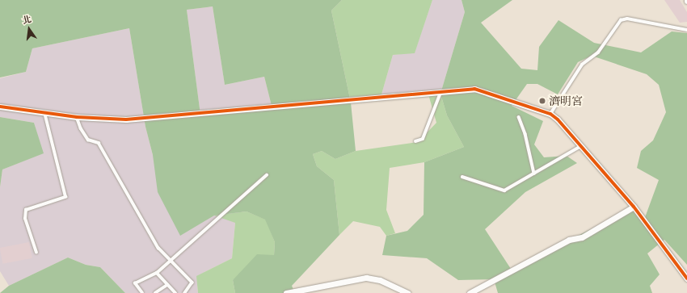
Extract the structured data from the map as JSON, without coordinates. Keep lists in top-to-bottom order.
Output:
{
  "places": ["濟明宮"],
  "north": "top"
}
